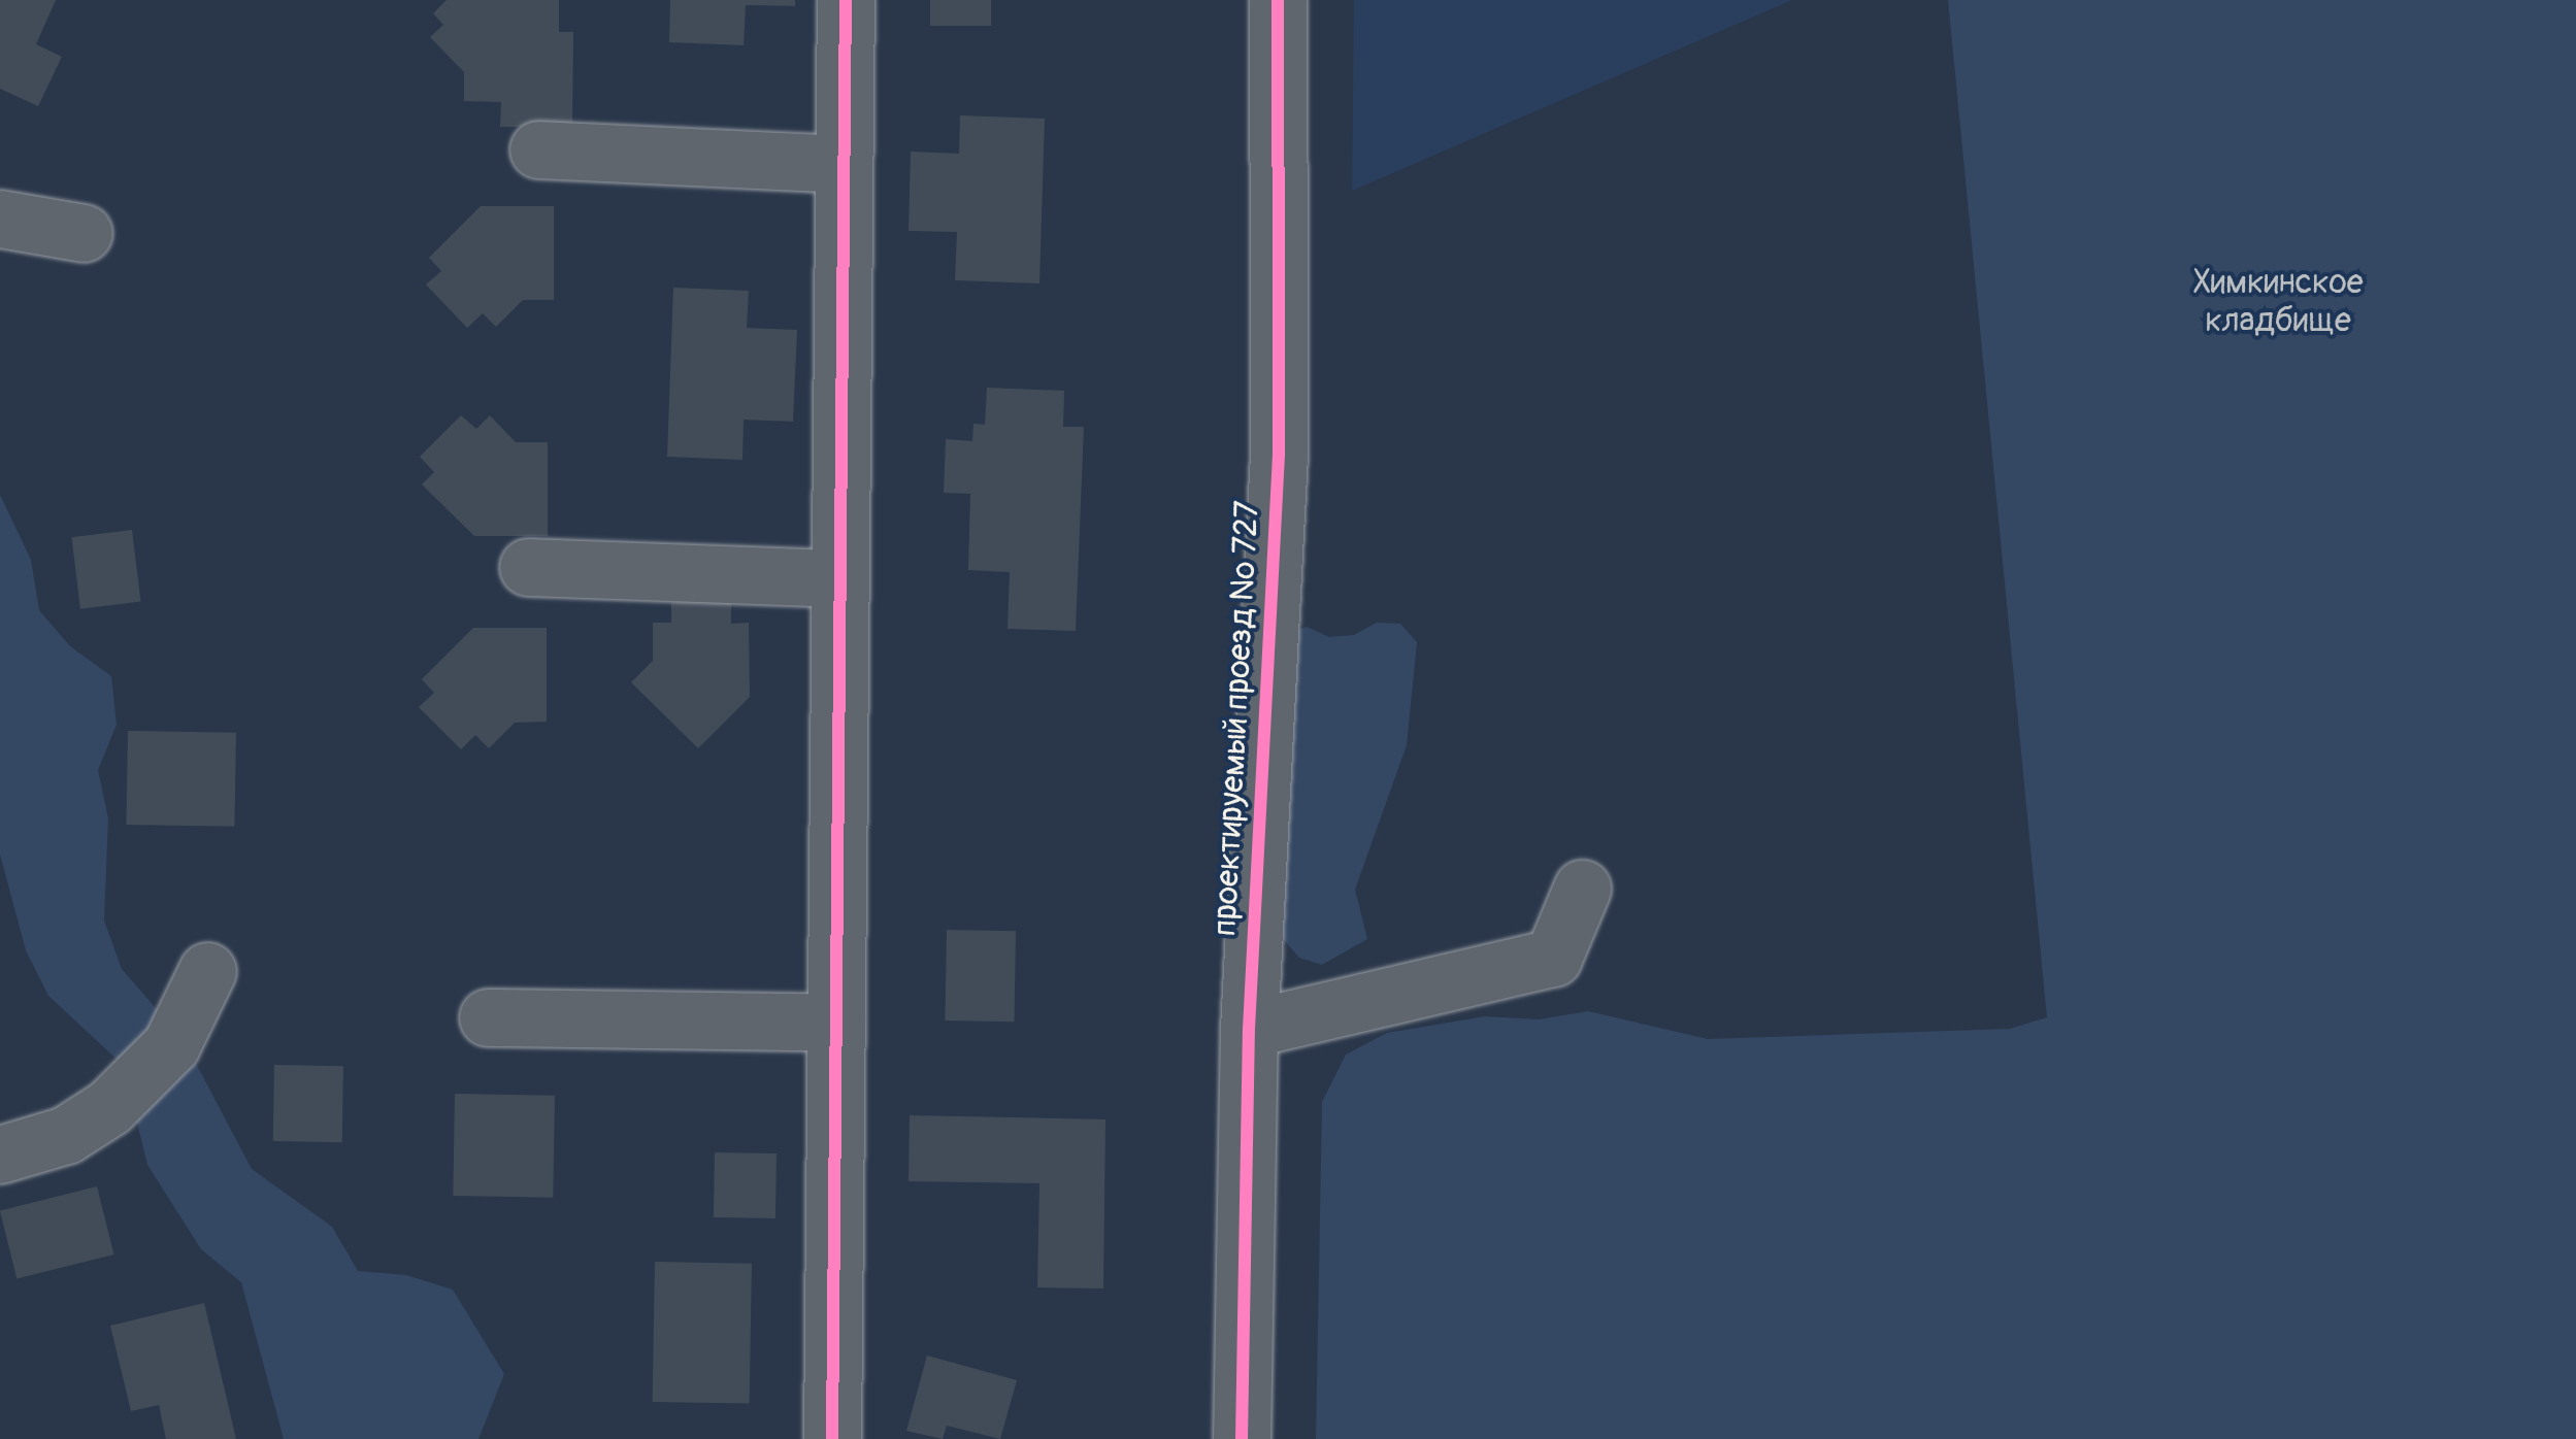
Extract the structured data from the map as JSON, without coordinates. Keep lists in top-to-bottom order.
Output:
{
  "streets": {
    "street": ["проектируемый проезд № 727"]
  },
  "parks": ["Химкинское кладбище"]
}
